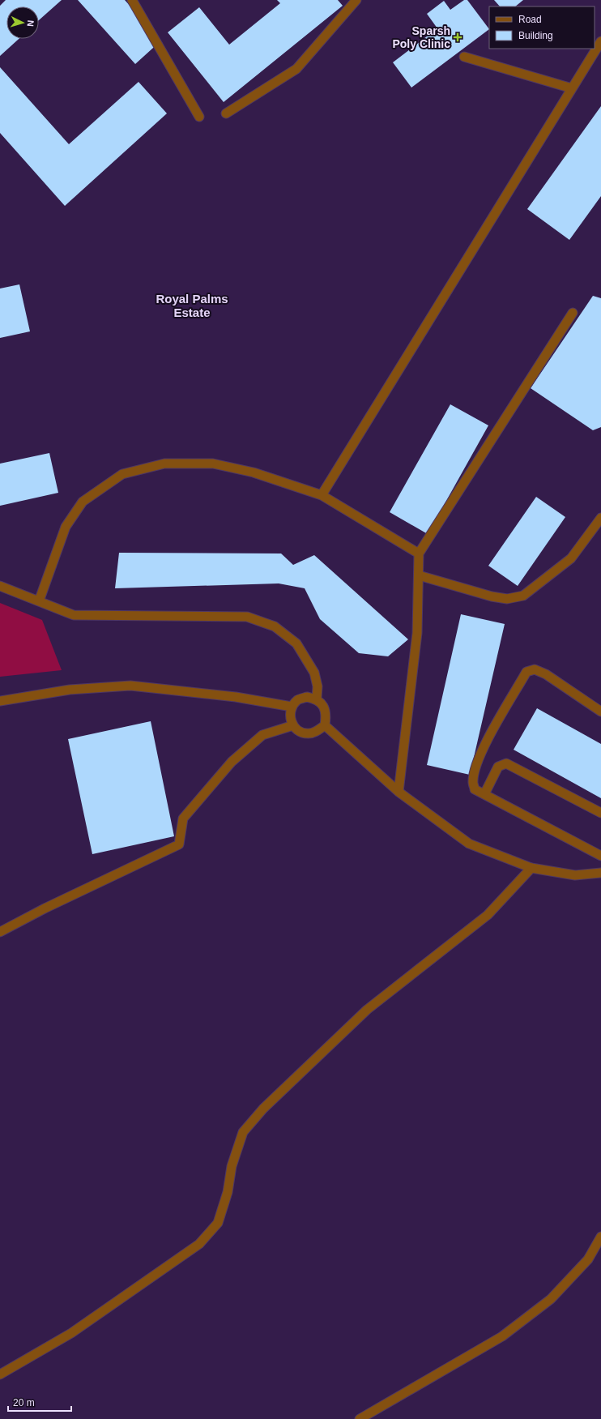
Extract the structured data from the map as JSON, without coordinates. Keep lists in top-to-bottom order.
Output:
{
  "districts": ["Royal Palms Estate"],
  "places": {
    "health": ["Sparsh Poly Clinic"]
  },
  "legend": ["Road", "Building"],
  "scale_bar": "20 m",
  "north": "right"
}
